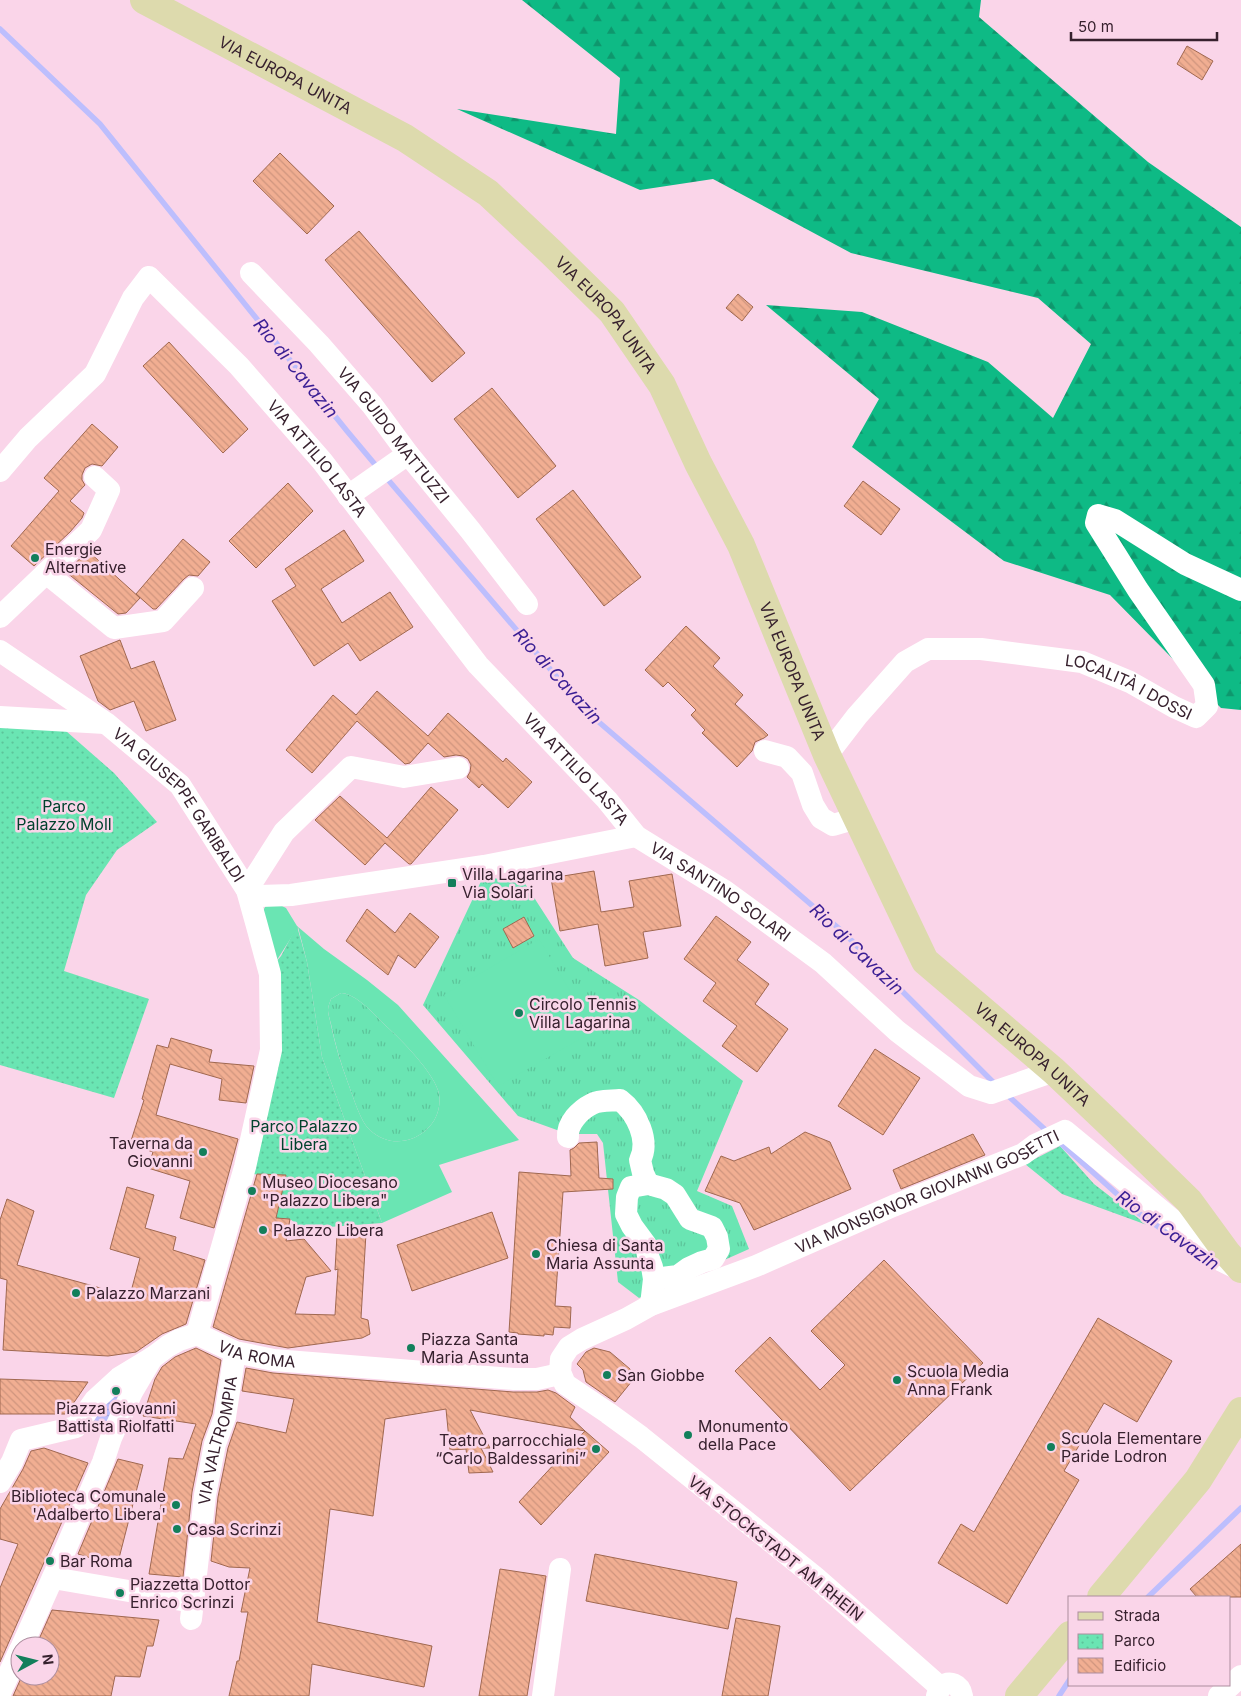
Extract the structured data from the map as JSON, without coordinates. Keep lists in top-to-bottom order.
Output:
{
  "streets": {
    "main road": ["VIA EUROPA UNITA"],
    "street": [
      "VIA GUIDO MATTUZZI",
      "VIA ATTILIO LASTA",
      "LOCALITÀ I DOSSI",
      "VIA GIUSEPPE GARIBALDI",
      "VIA SANTINO SOLARI",
      "VIA MONSIGNOR GIOVANNI GOSETTI",
      "VIA ROMA",
      "VIA VALTROMPIA",
      "VIA STOCKSTADT AM RHEIN"
    ]
  },
  "crossings": [
    ["VIA EUROPA UNITA", "LOCALITÀ I DOSSI"],
    ["VIA EUROPA UNITA", "VIA SANTINO SOLARI"],
    ["VIA EUROPA UNITA", "VIA MONSIGNOR GIOVANNI GOSETTI"],
    ["VIA ATTILIO LASTA", "VIA SANTINO SOLARI"],
    ["VIA GIUSEPPE GARIBALDI", "VIA SANTINO SOLARI"],
    ["VIA GIUSEPPE GARIBALDI", "VIA ROMA"],
    ["VIA MONSIGNOR GIOVANNI GOSETTI", "VIA ROMA"],
    ["VIA MONSIGNOR GIOVANNI GOSETTI", "VIA STOCKSTADT AM RHEIN"],
    ["VIA ROMA", "VIA VALTROMPIA"],
    ["VIA ROMA", "VIA STOCKSTADT AM RHEIN"]
  ],
  "water": ["Rio di Cavazin"],
  "parks": ["Parco Palazzo Moll", "Parco Palazzo Libera"],
  "places": {
    "other": [
      "Energie Alternative",
      "Circolo Tennis Villa Lagarina",
      "Taverna da Giovanni",
      "Museo Diocesano \"Palazzo Libera\"",
      "Palazzo Libera",
      "Chiesa di Santa Maria Assunta",
      "Palazzo Marzani",
      "Piazza Santa Maria Assunta",
      "San Giobbe",
      "Scuola Media Anna Frank",
      "Piazza Giovanni Battista Riolfatti",
      "Monumento della Pace",
      "Scuola Elementare Paride Lodron",
      "Teatro parrocchiale “Carlo Baldessarini”",
      "Biblioteca Comunale 'Adalberto Libera'",
      "Casa Scrinzi",
      "Bar Roma",
      "Piazzetta Dottor Enrico Scrinzi"
    ],
    "transit": ["Villa Lagarina Via Solari"]
  },
  "legend": ["Strada", "Parco", "Edificio"],
  "scale_bar": "50 m",
  "north": "right"
}
